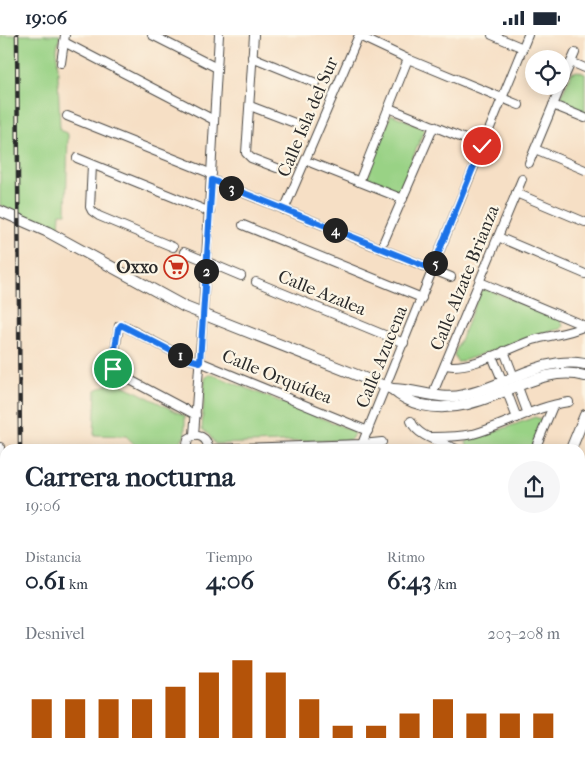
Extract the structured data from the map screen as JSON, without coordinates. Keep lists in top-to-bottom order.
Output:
{
  "streets": {
    "street": [
      "Calle Isla del Sur",
      "Calle Alzate Brianza",
      "Calle Azalea",
      "Calle Azucena",
      "Calle Orquídea"
    ]
  },
  "crossings": [
    ["Calle Azalea", "Calle Azucena"],
    ["Calle Azucena", "Calle Orquídea"]
  ],
  "places": {
    "supermarket": ["Oxxo"]
  },
  "page": {
    "status": "19:06",
    "pins": [
      "3",
      "4",
      "5",
      "2",
      "1"
    ],
    "heading": ["Carrera nocturna", "19:06"],
    "stats": [
      ["Distancia", "0.61 km"],
      ["Tiempo", "4:06"],
      ["Ritmo", "6:43 /km"]
    ],
    "chart": ["Desnivel", "203–208 m"]
  }
}
